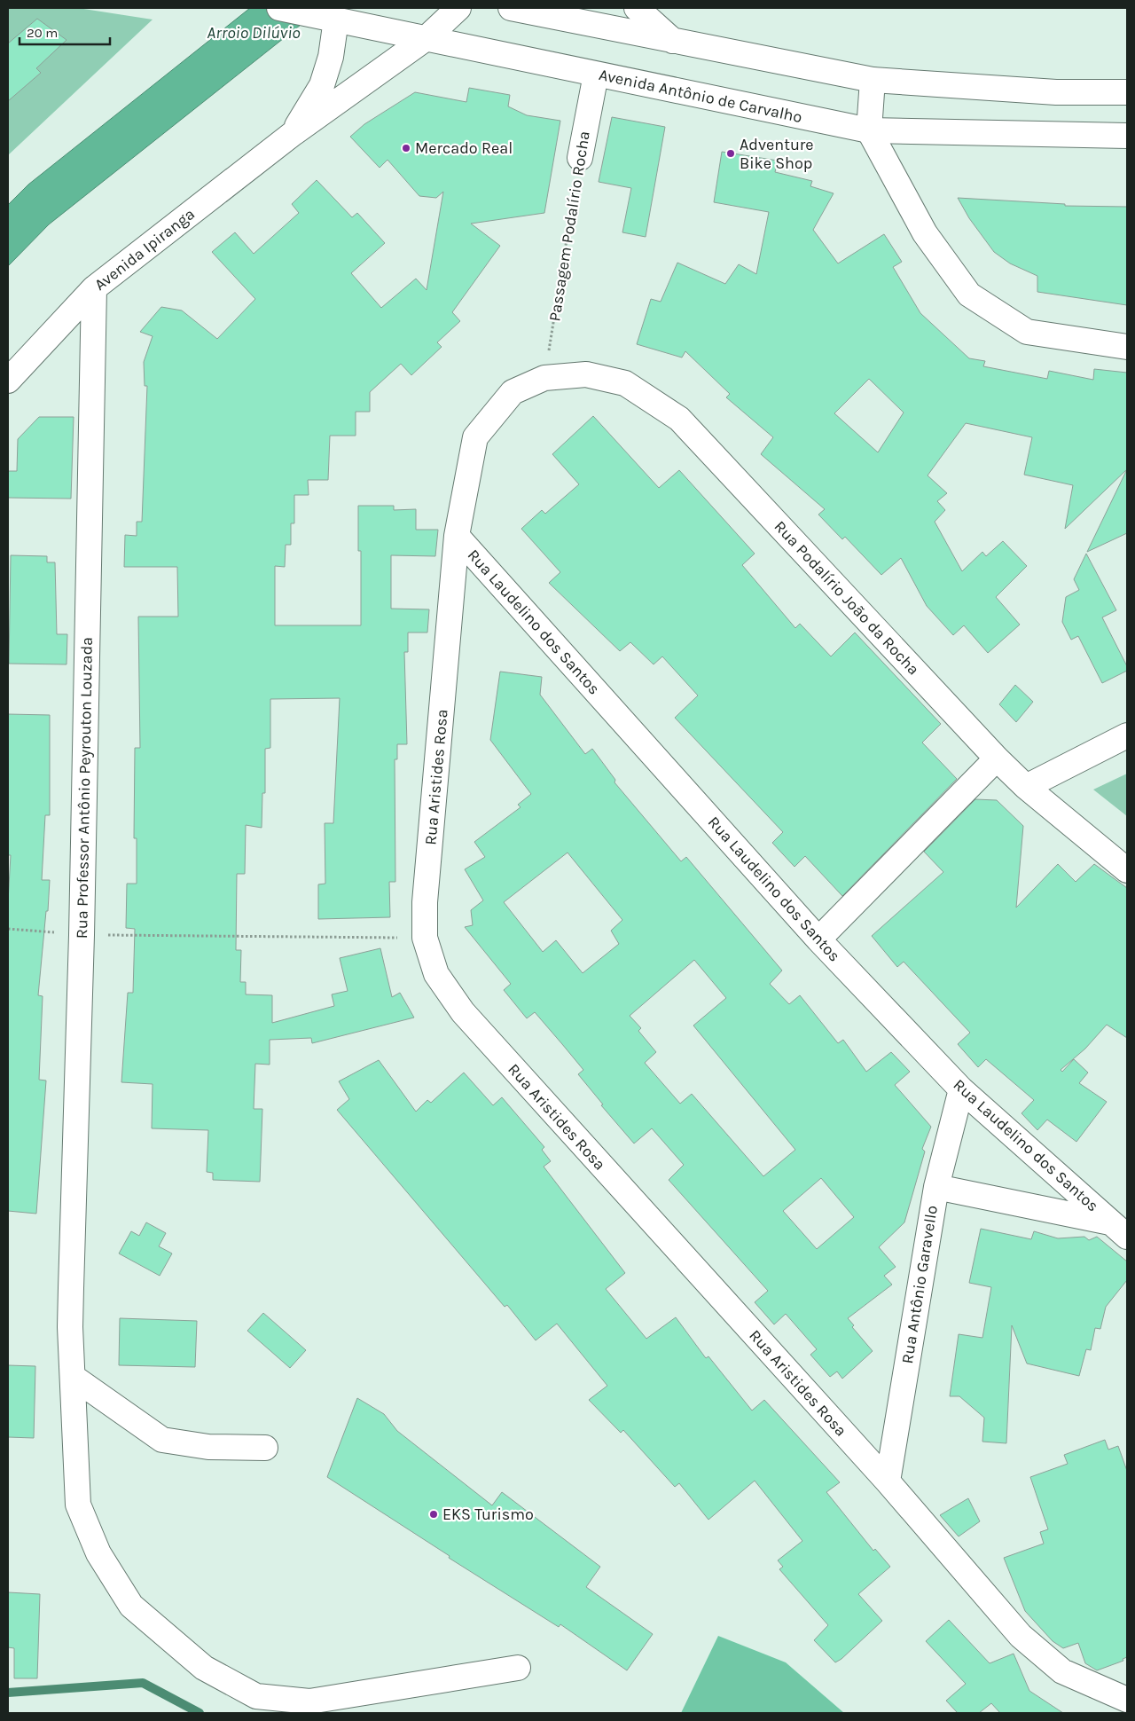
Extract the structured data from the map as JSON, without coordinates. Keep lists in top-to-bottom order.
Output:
{
  "streets": {
    "street": [
      "Avenida Antônio de Carvalho",
      "Passagem Podalírio Rocha",
      "Avenida Ipiranga",
      "Rua Podalírio João da Rocha",
      "Rua Laudelino dos Santos",
      "Rua Aristides Rosa",
      "Rua Professor Antônio Peyrouton Louzada",
      "Rua Antônio Garavello"
    ]
  },
  "crossings": [
    ["Avenida Antônio de Carvalho", "Passagem Podalírio Rocha"],
    ["Avenida Antônio de Carvalho", "Avenida Ipiranga"],
    ["Passagem Podalírio Rocha", "Rua Podalírio João da Rocha"],
    ["Passagem Podalírio Rocha", "Rua Aristides Rosa"],
    ["Avenida Ipiranga", "Rua Professor Antônio Peyrouton Louzada"],
    ["Rua Podalírio João da Rocha", "Rua Aristides Rosa"],
    ["Rua Laudelino dos Santos", "Rua Aristides Rosa"],
    ["Rua Laudelino dos Santos", "Rua Antônio Garavello"],
    ["Rua Aristides Rosa", "Rua Antônio Garavello"]
  ],
  "water": ["Arroio Dilúvio"],
  "places": ["Mercado Real", "Adventure Bike Shop", "EKS Turismo"],
  "scale_bar": "20 m"
}
